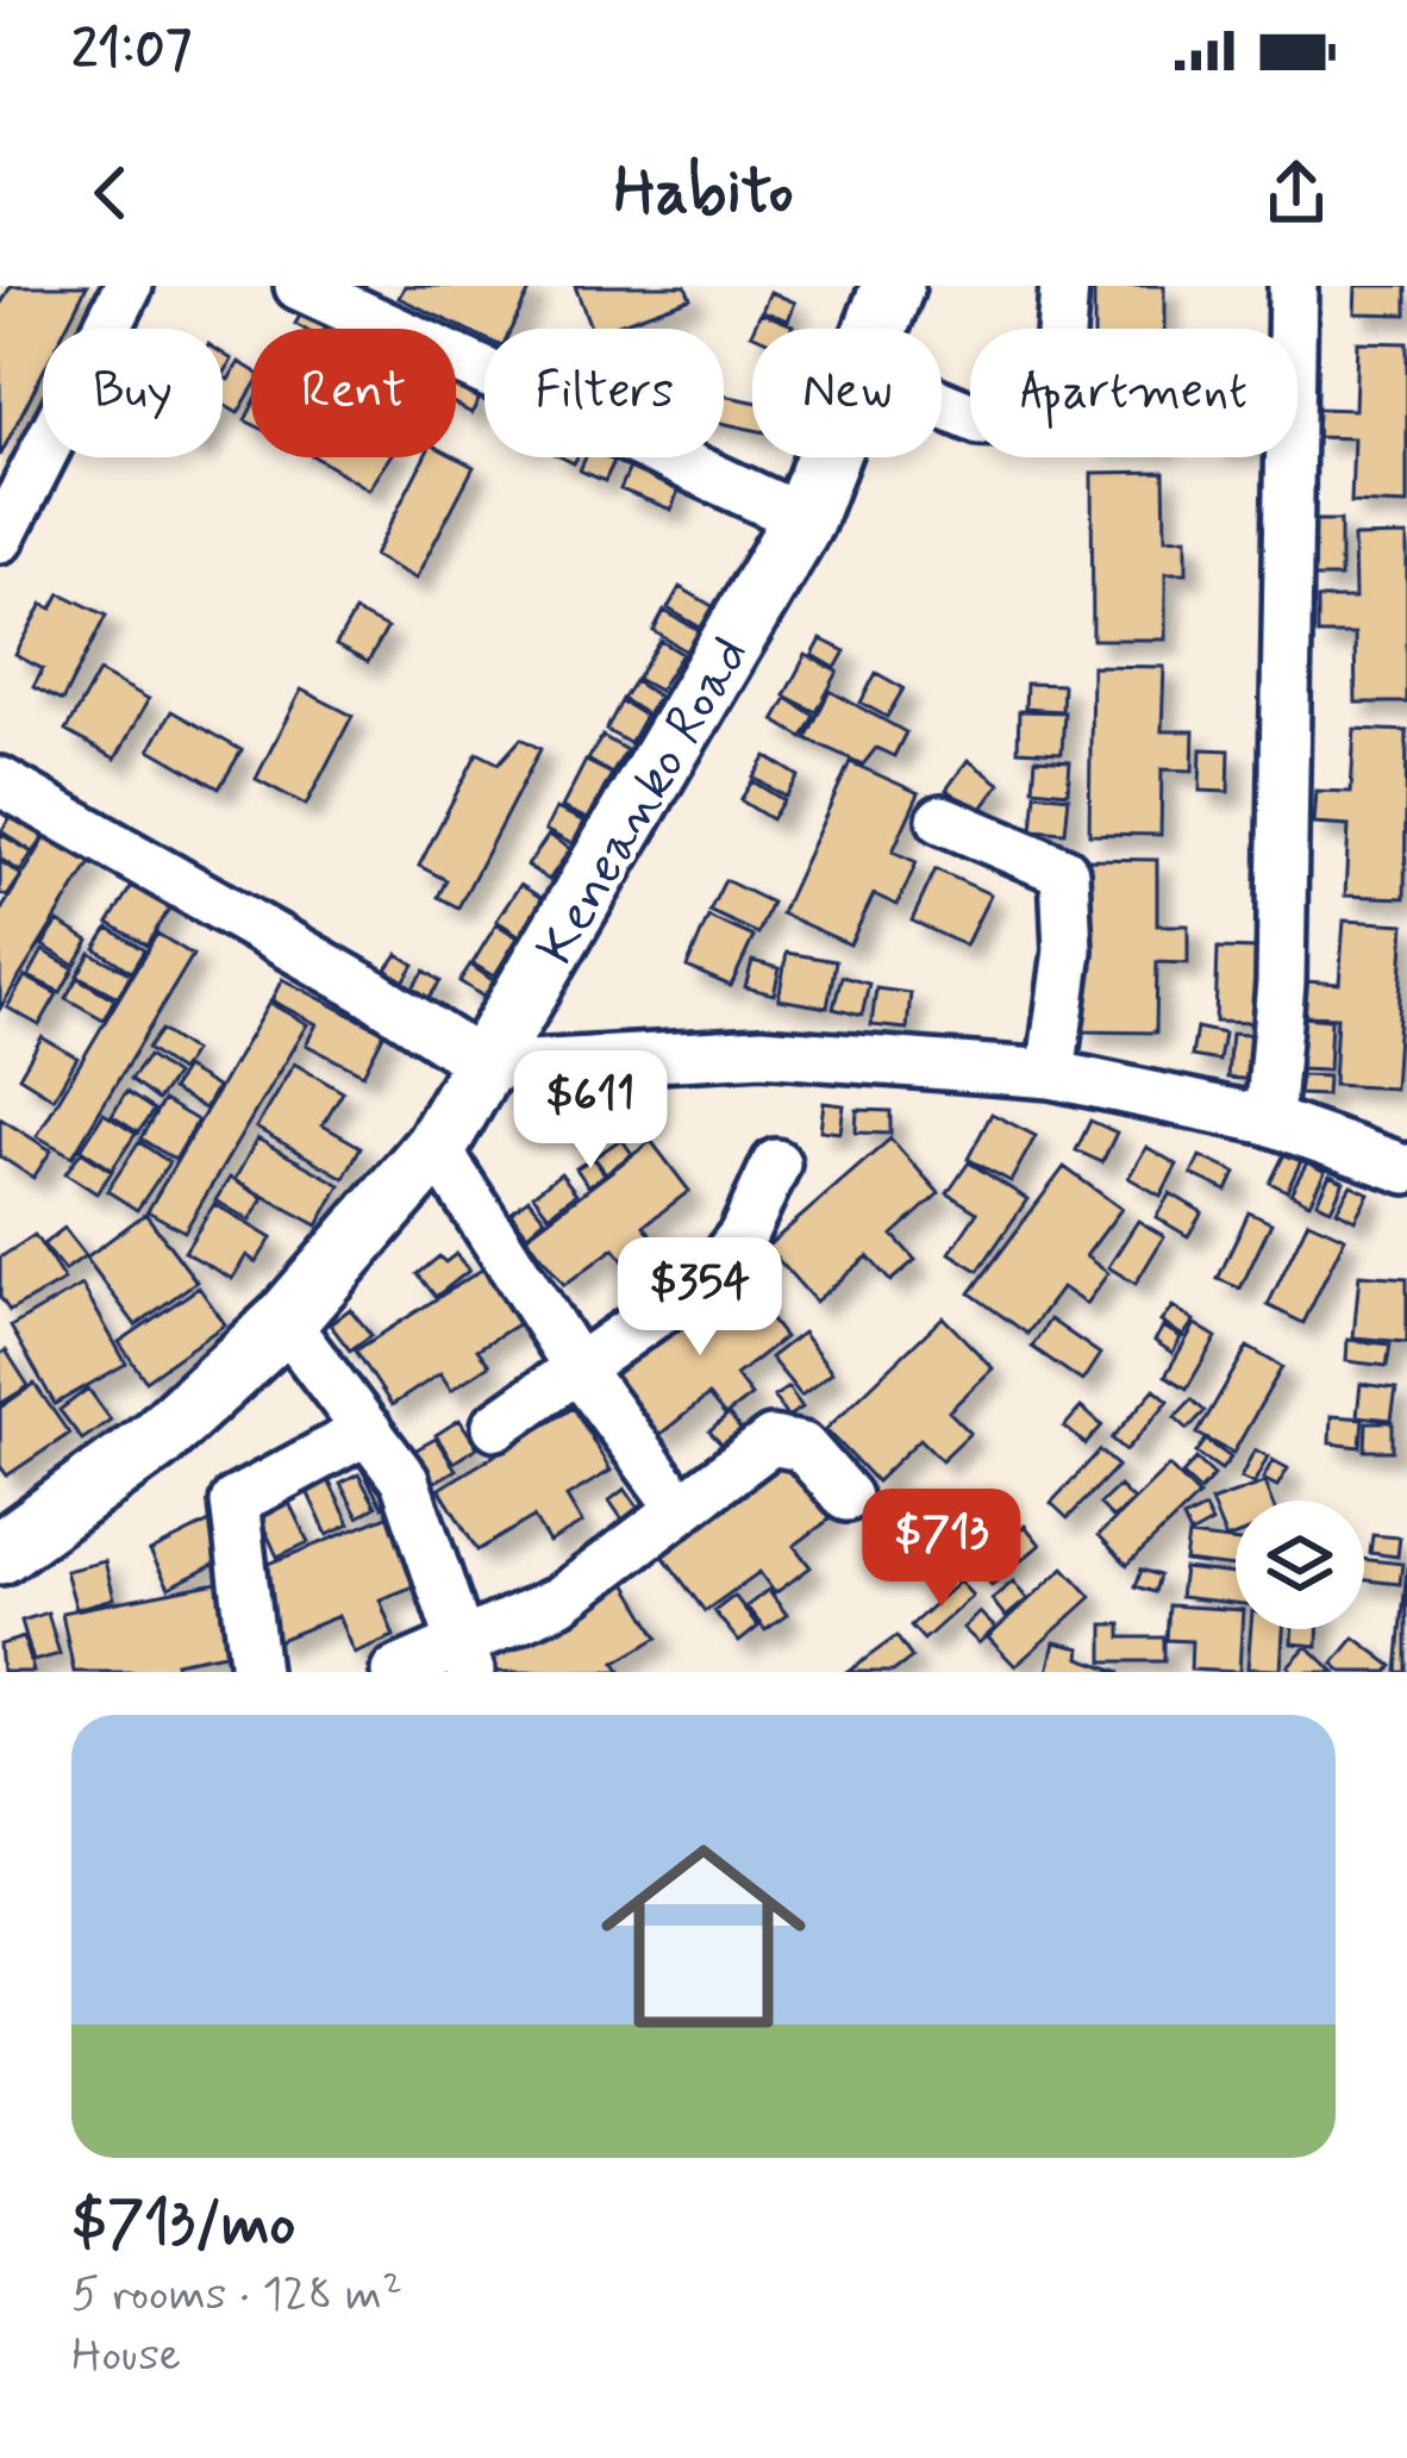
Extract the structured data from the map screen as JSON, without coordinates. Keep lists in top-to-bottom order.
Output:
{
  "streets": {
    "street": ["Keneanko Road"]
  },
  "page": {
    "status": "21:07",
    "header": "Habito",
    "chip": [
      "Buy",
      "Rent",
      "Filters",
      "New",
      "Apartment"
    ],
    "price": ["$611", "$354", "$713"],
    "list": [
      {
        "name": "$713/mo",
        "note": "5 rooms · 128 m² · House"
      }
    ]
  }
}
